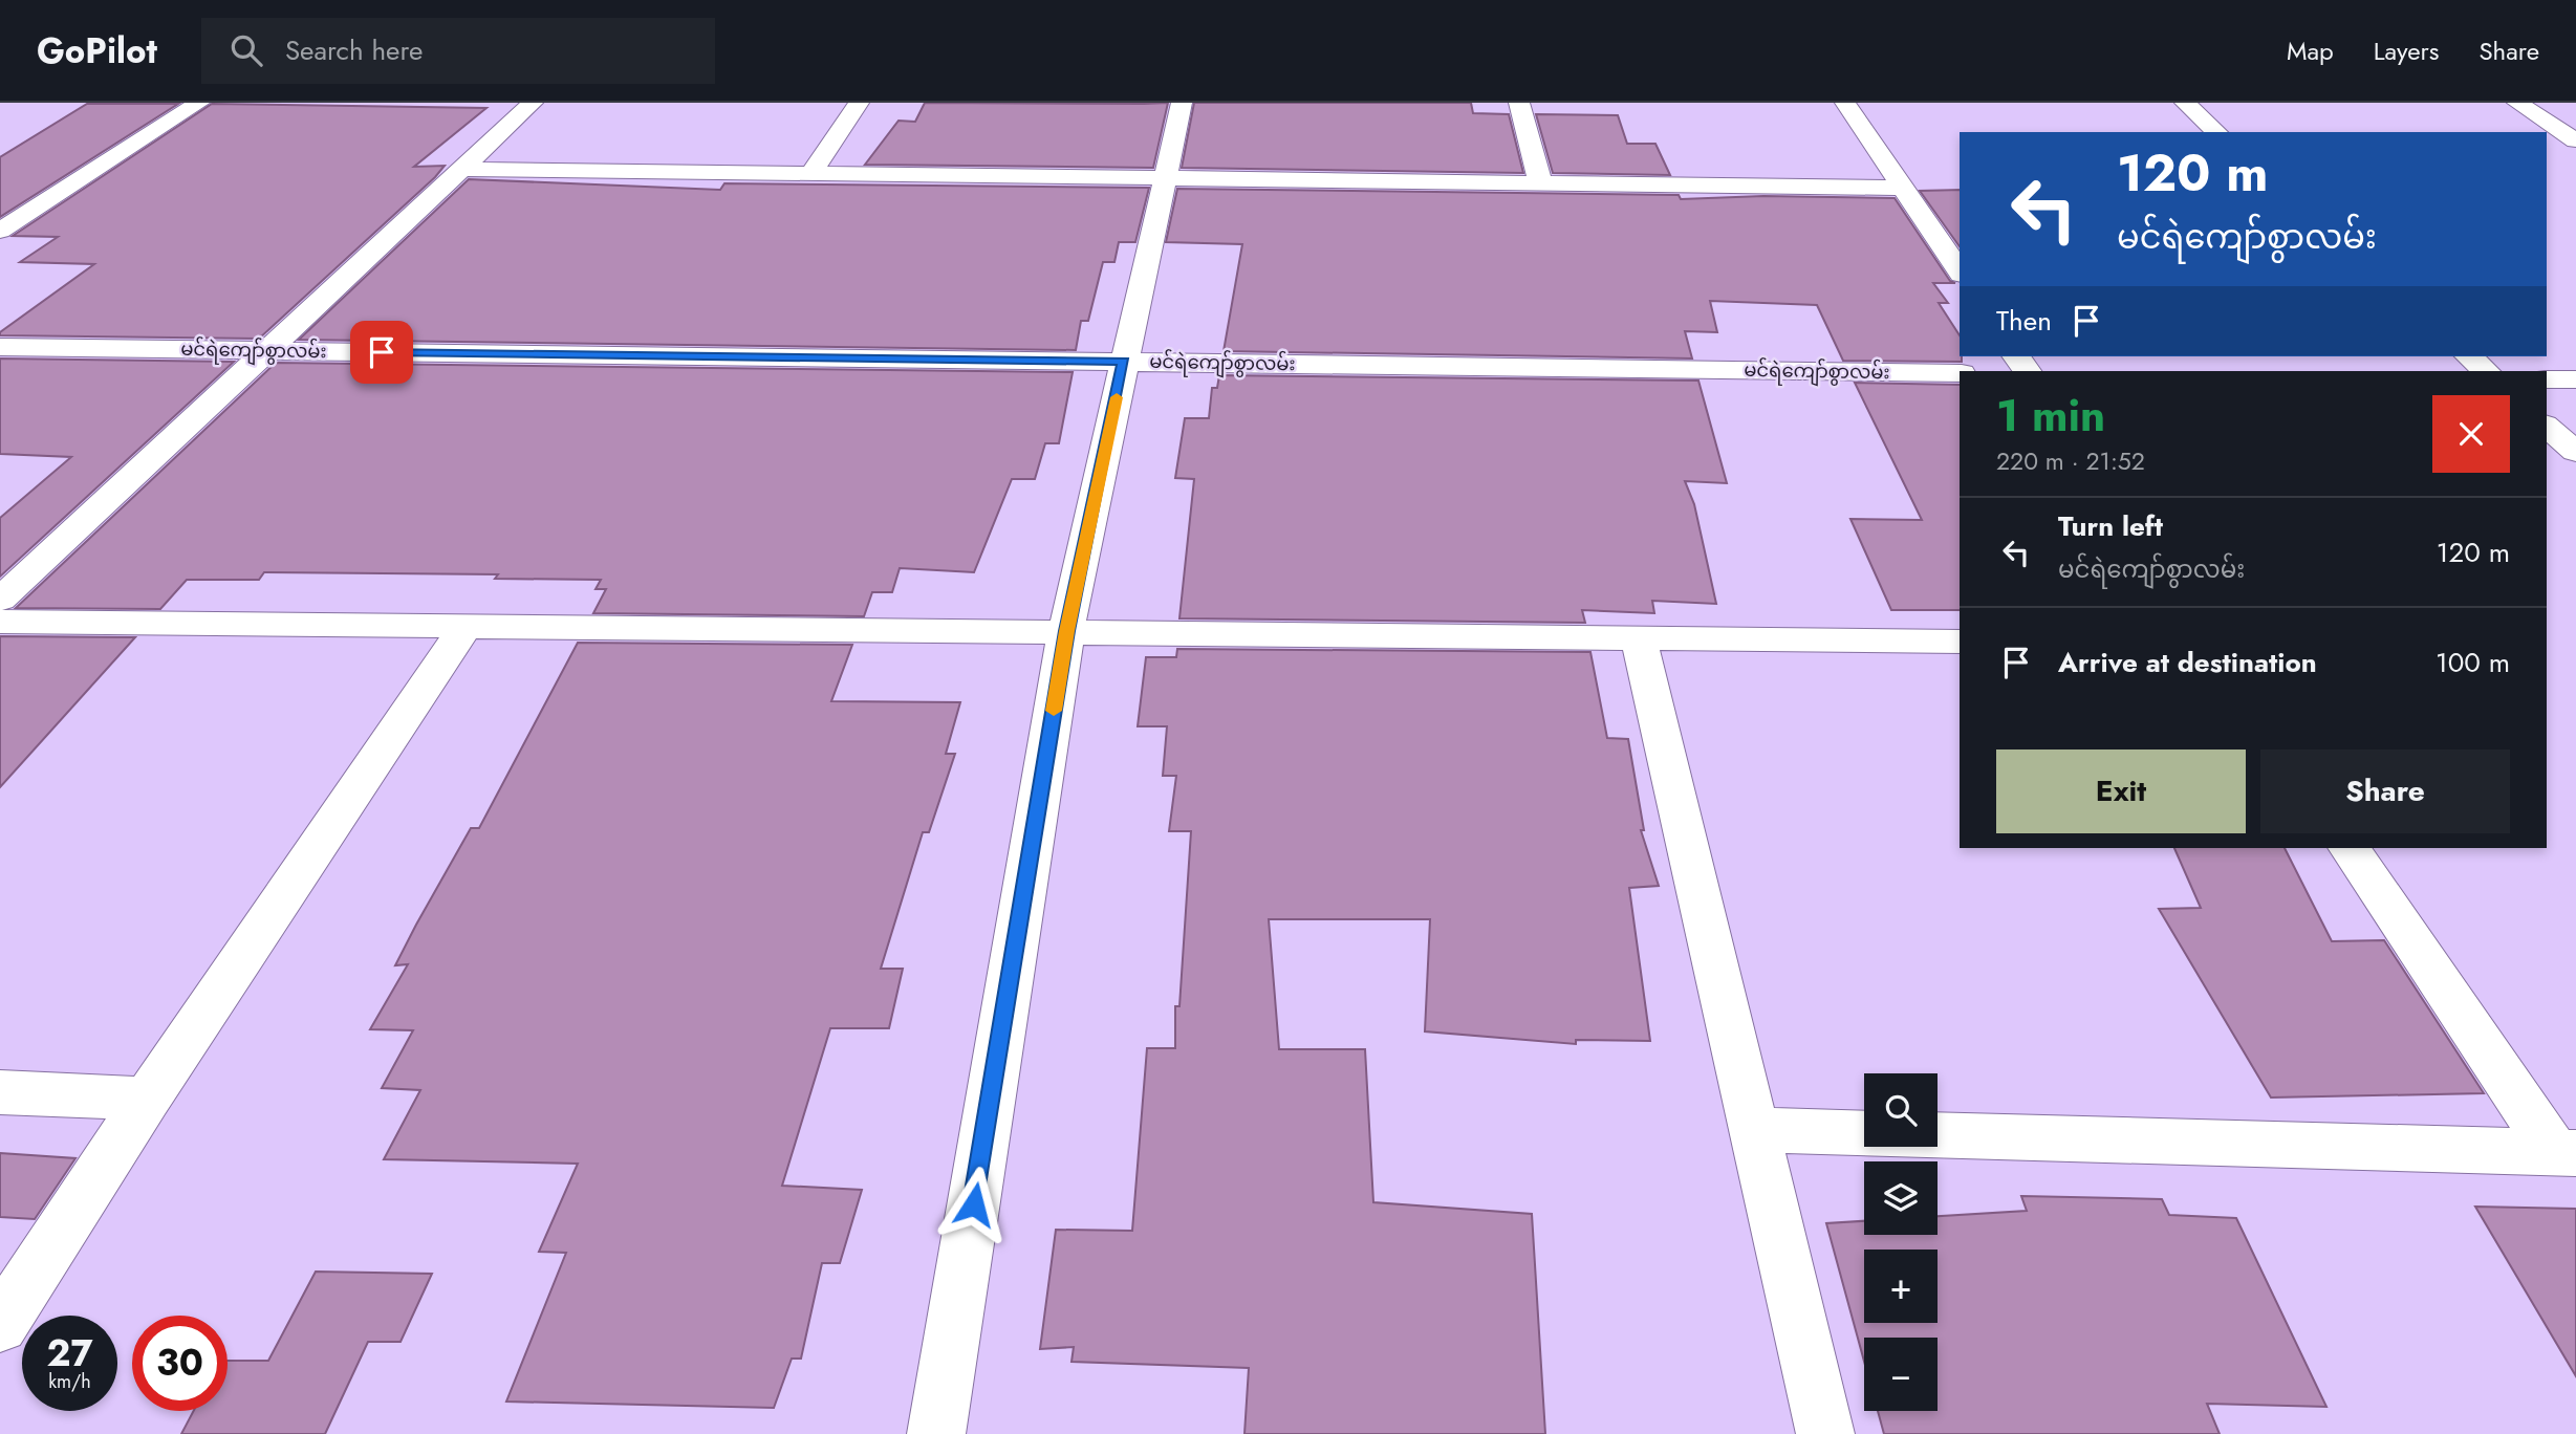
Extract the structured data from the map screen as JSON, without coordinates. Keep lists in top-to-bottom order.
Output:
{
  "streets": {
    "street": ["မင်ရဲကျော်စွာလမ်း"]
  },
  "page": {
    "header": "GoPilot",
    "search": "Search here",
    "nav": ["Map", "Layers", "Share"],
    "turn": ["120 m", "မင်ရဲကျော်စွာလမ်း"],
    "then": "Then",
    "heading": ["1 min", "220 m · 21:52"],
    "list": [
      {
        "name": "Turn left",
        "note": "မင်ရဲကျော်စွာလမ်း",
        "value": "120 m"
      },
      {
        "name": "Arrive at destination",
        "value": "100 m"
      }
    ],
    "buttons": ["Exit", "Share"],
    "map_buttons": ["+", "−"],
    "speed": "27 km/h",
    "limit": "30"
  }
}
